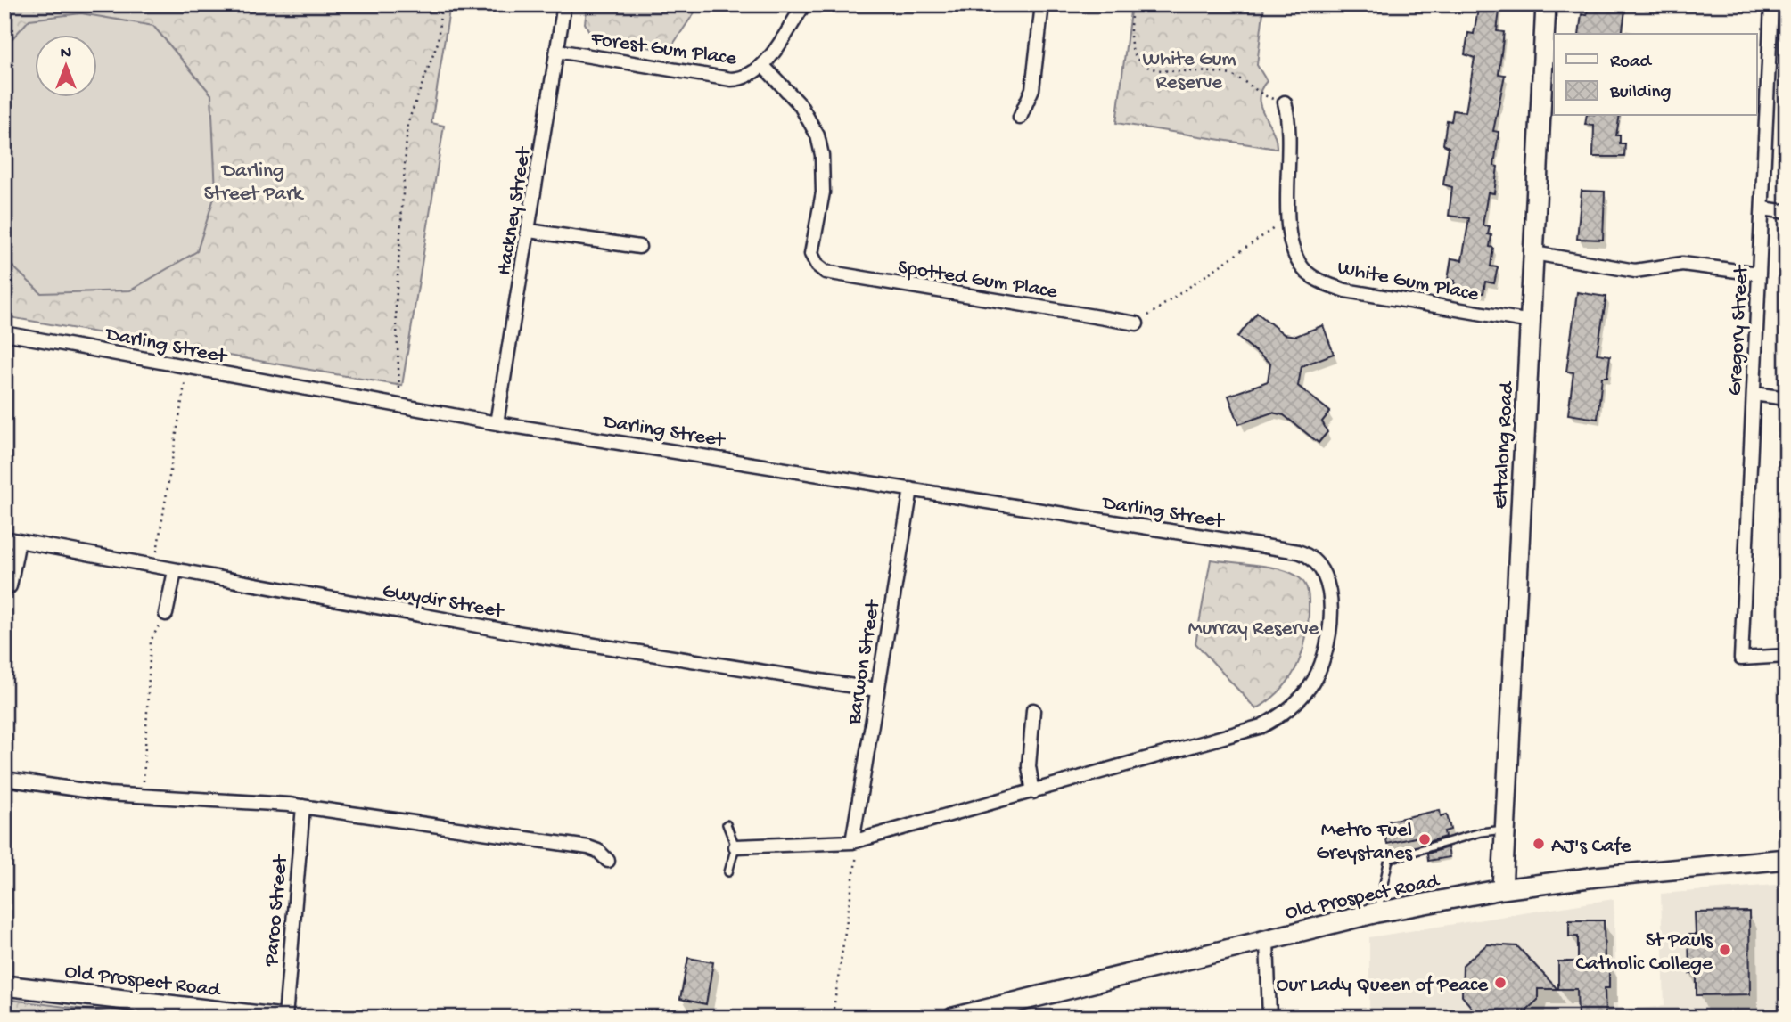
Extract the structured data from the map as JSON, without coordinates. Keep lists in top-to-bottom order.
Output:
{
  "streets": {
    "main road": ["Ettalong Road", "Old Prospect Road"],
    "street": [
      "Forest Gum Place",
      "Hackney Street",
      "Spotted Gum Place",
      "White Gum Place",
      "Gregory Street",
      "Darling Street",
      "Gwydir Street",
      "Barwon Street",
      "Paroo Street"
    ]
  },
  "crossings": [
    ["Forest Gum Place", "Hackney Street"],
    ["Forest Gum Place", "Spotted Gum Place"],
    ["Hackney Street", "Darling Street"],
    ["White Gum Place", "Ettalong Road"],
    ["Darling Street", "Barwon Street"],
    ["Ettalong Road", "Old Prospect Road"],
    ["Gwydir Street", "Barwon Street"]
  ],
  "parks": ["White Gum Reserve", "Darling Street Park", "Murray Reserve"],
  "places": [
    "Metro Fuel Greystanes",
    "AJ's Cafe",
    "St Pauls Catholic College",
    "Our Lady Queen of Peace"
  ],
  "legend": ["Road", "Building"],
  "north": "top"
}
